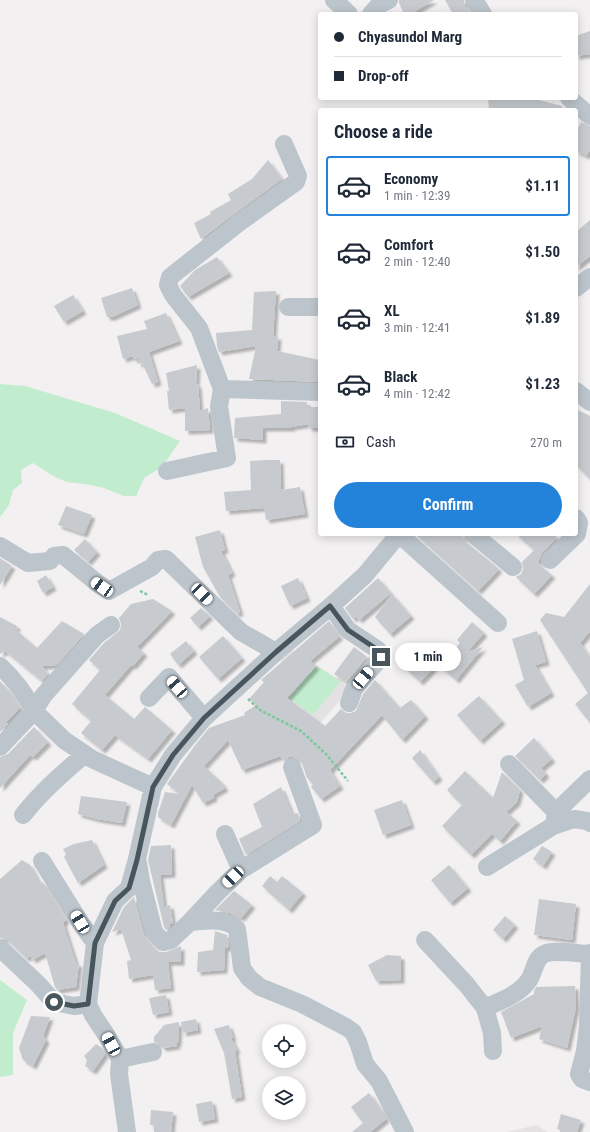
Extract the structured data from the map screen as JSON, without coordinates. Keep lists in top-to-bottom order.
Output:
{
  "page": {
    "banner": ["Chyasundol Marg", "Drop-off"],
    "heading": "Choose a ride",
    "list": [
      {
        "name": "Economy",
        "note": "1 min · 12:39",
        "value": "$1.11"
      },
      {
        "name": "Comfort",
        "note": "2 min · 12:40",
        "value": "$1.50"
      },
      {
        "name": "XL",
        "note": "3 min · 12:41",
        "value": "$1.89"
      },
      {
        "name": "Black",
        "note": "4 min · 12:42",
        "value": "$1.23"
      }
    ],
    "pay": ["Cash", "270 m"],
    "buttons": "Confirm",
    "bubble": "1 min"
  }
}
